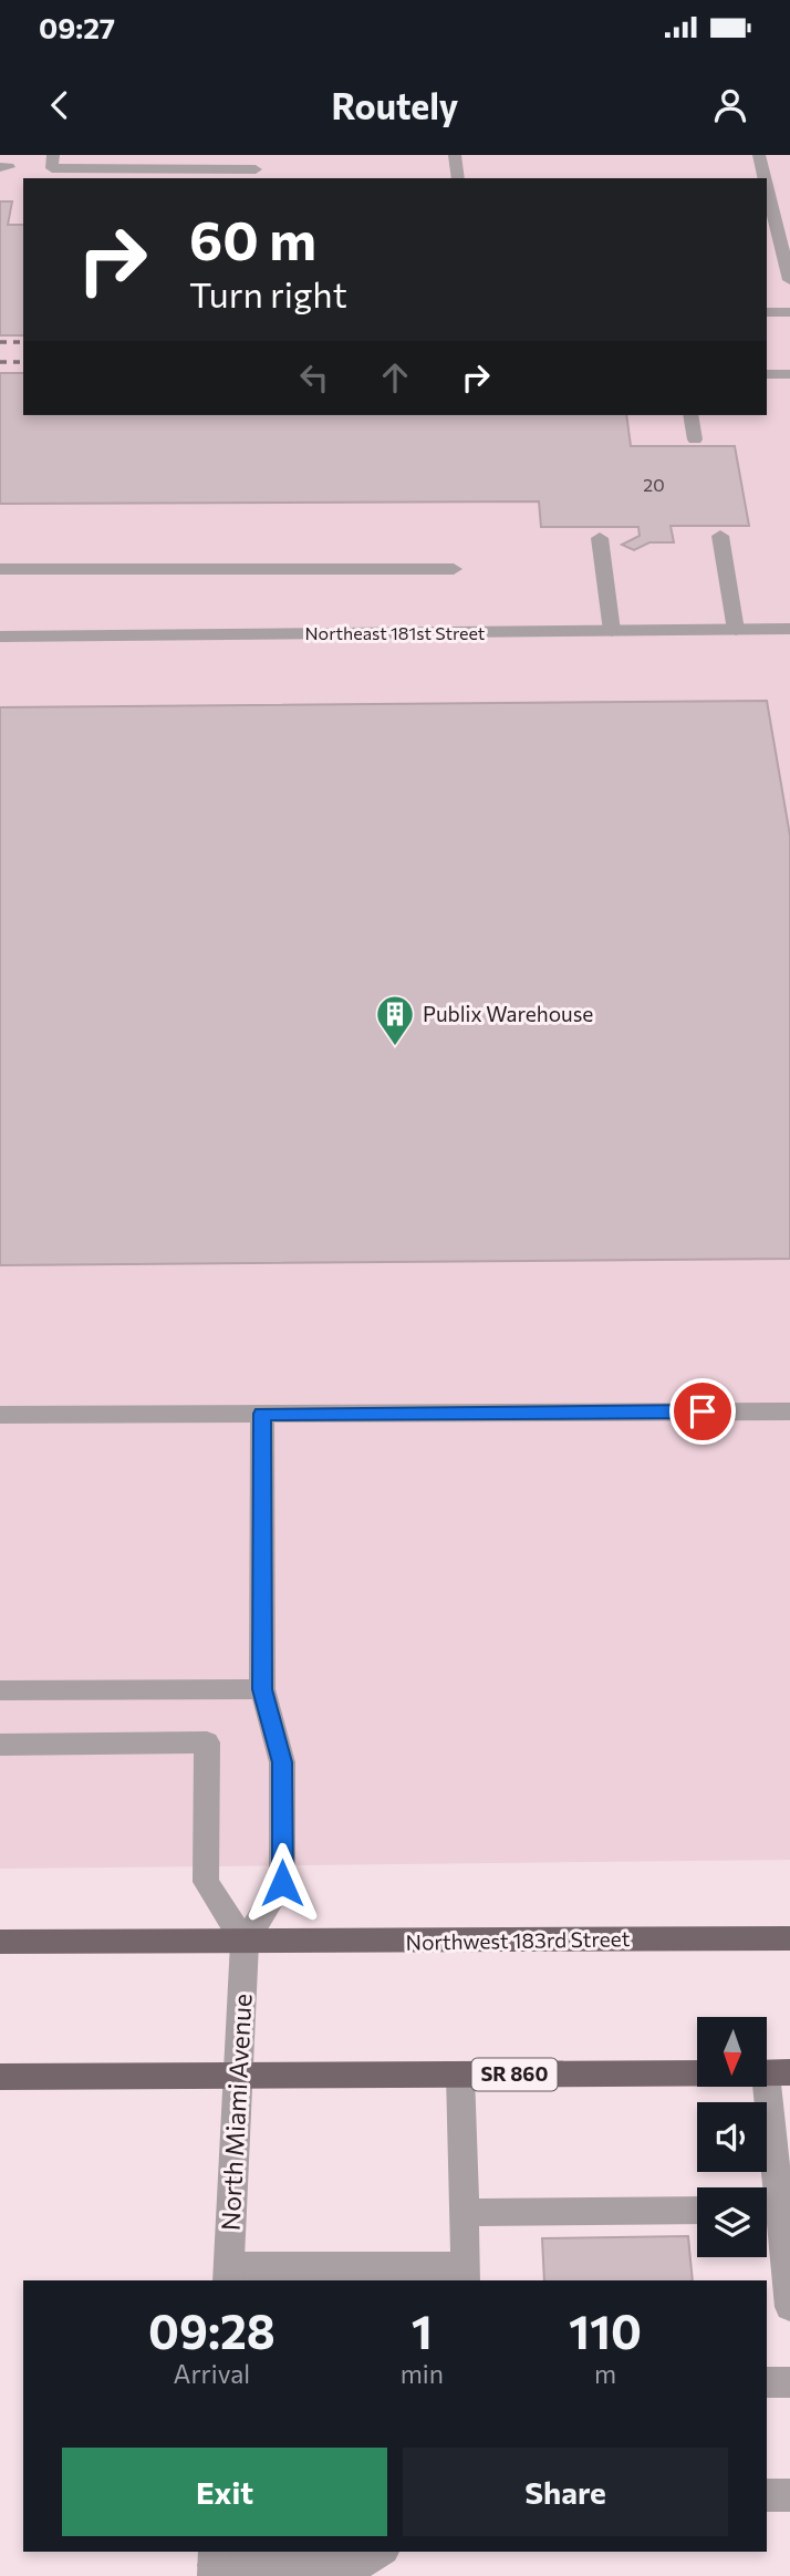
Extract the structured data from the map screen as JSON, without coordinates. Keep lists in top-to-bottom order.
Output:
{
  "streets": {
    "main road": ["Northwest 183rd Street", "SR 860"],
    "street": ["Northeast 181st Street", "North Miami Avenue"]
  },
  "crossings": [
    ["Northwest 183rd Street", "North Miami Avenue"],
    ["SR 860", "North Miami Avenue"]
  ],
  "places": {
    "building": ["Publix Warehouse"]
  },
  "house_numbers": ["20"],
  "north": "bottom",
  "page": {
    "status": "09:27",
    "header": "Routely",
    "turn": ["60 m", "Turn right"],
    "eta": [
      "09:28",
      "Arrival",
      "1",
      "min",
      "110",
      "m"
    ],
    "buttons": ["Exit", "Share"]
  }
}
